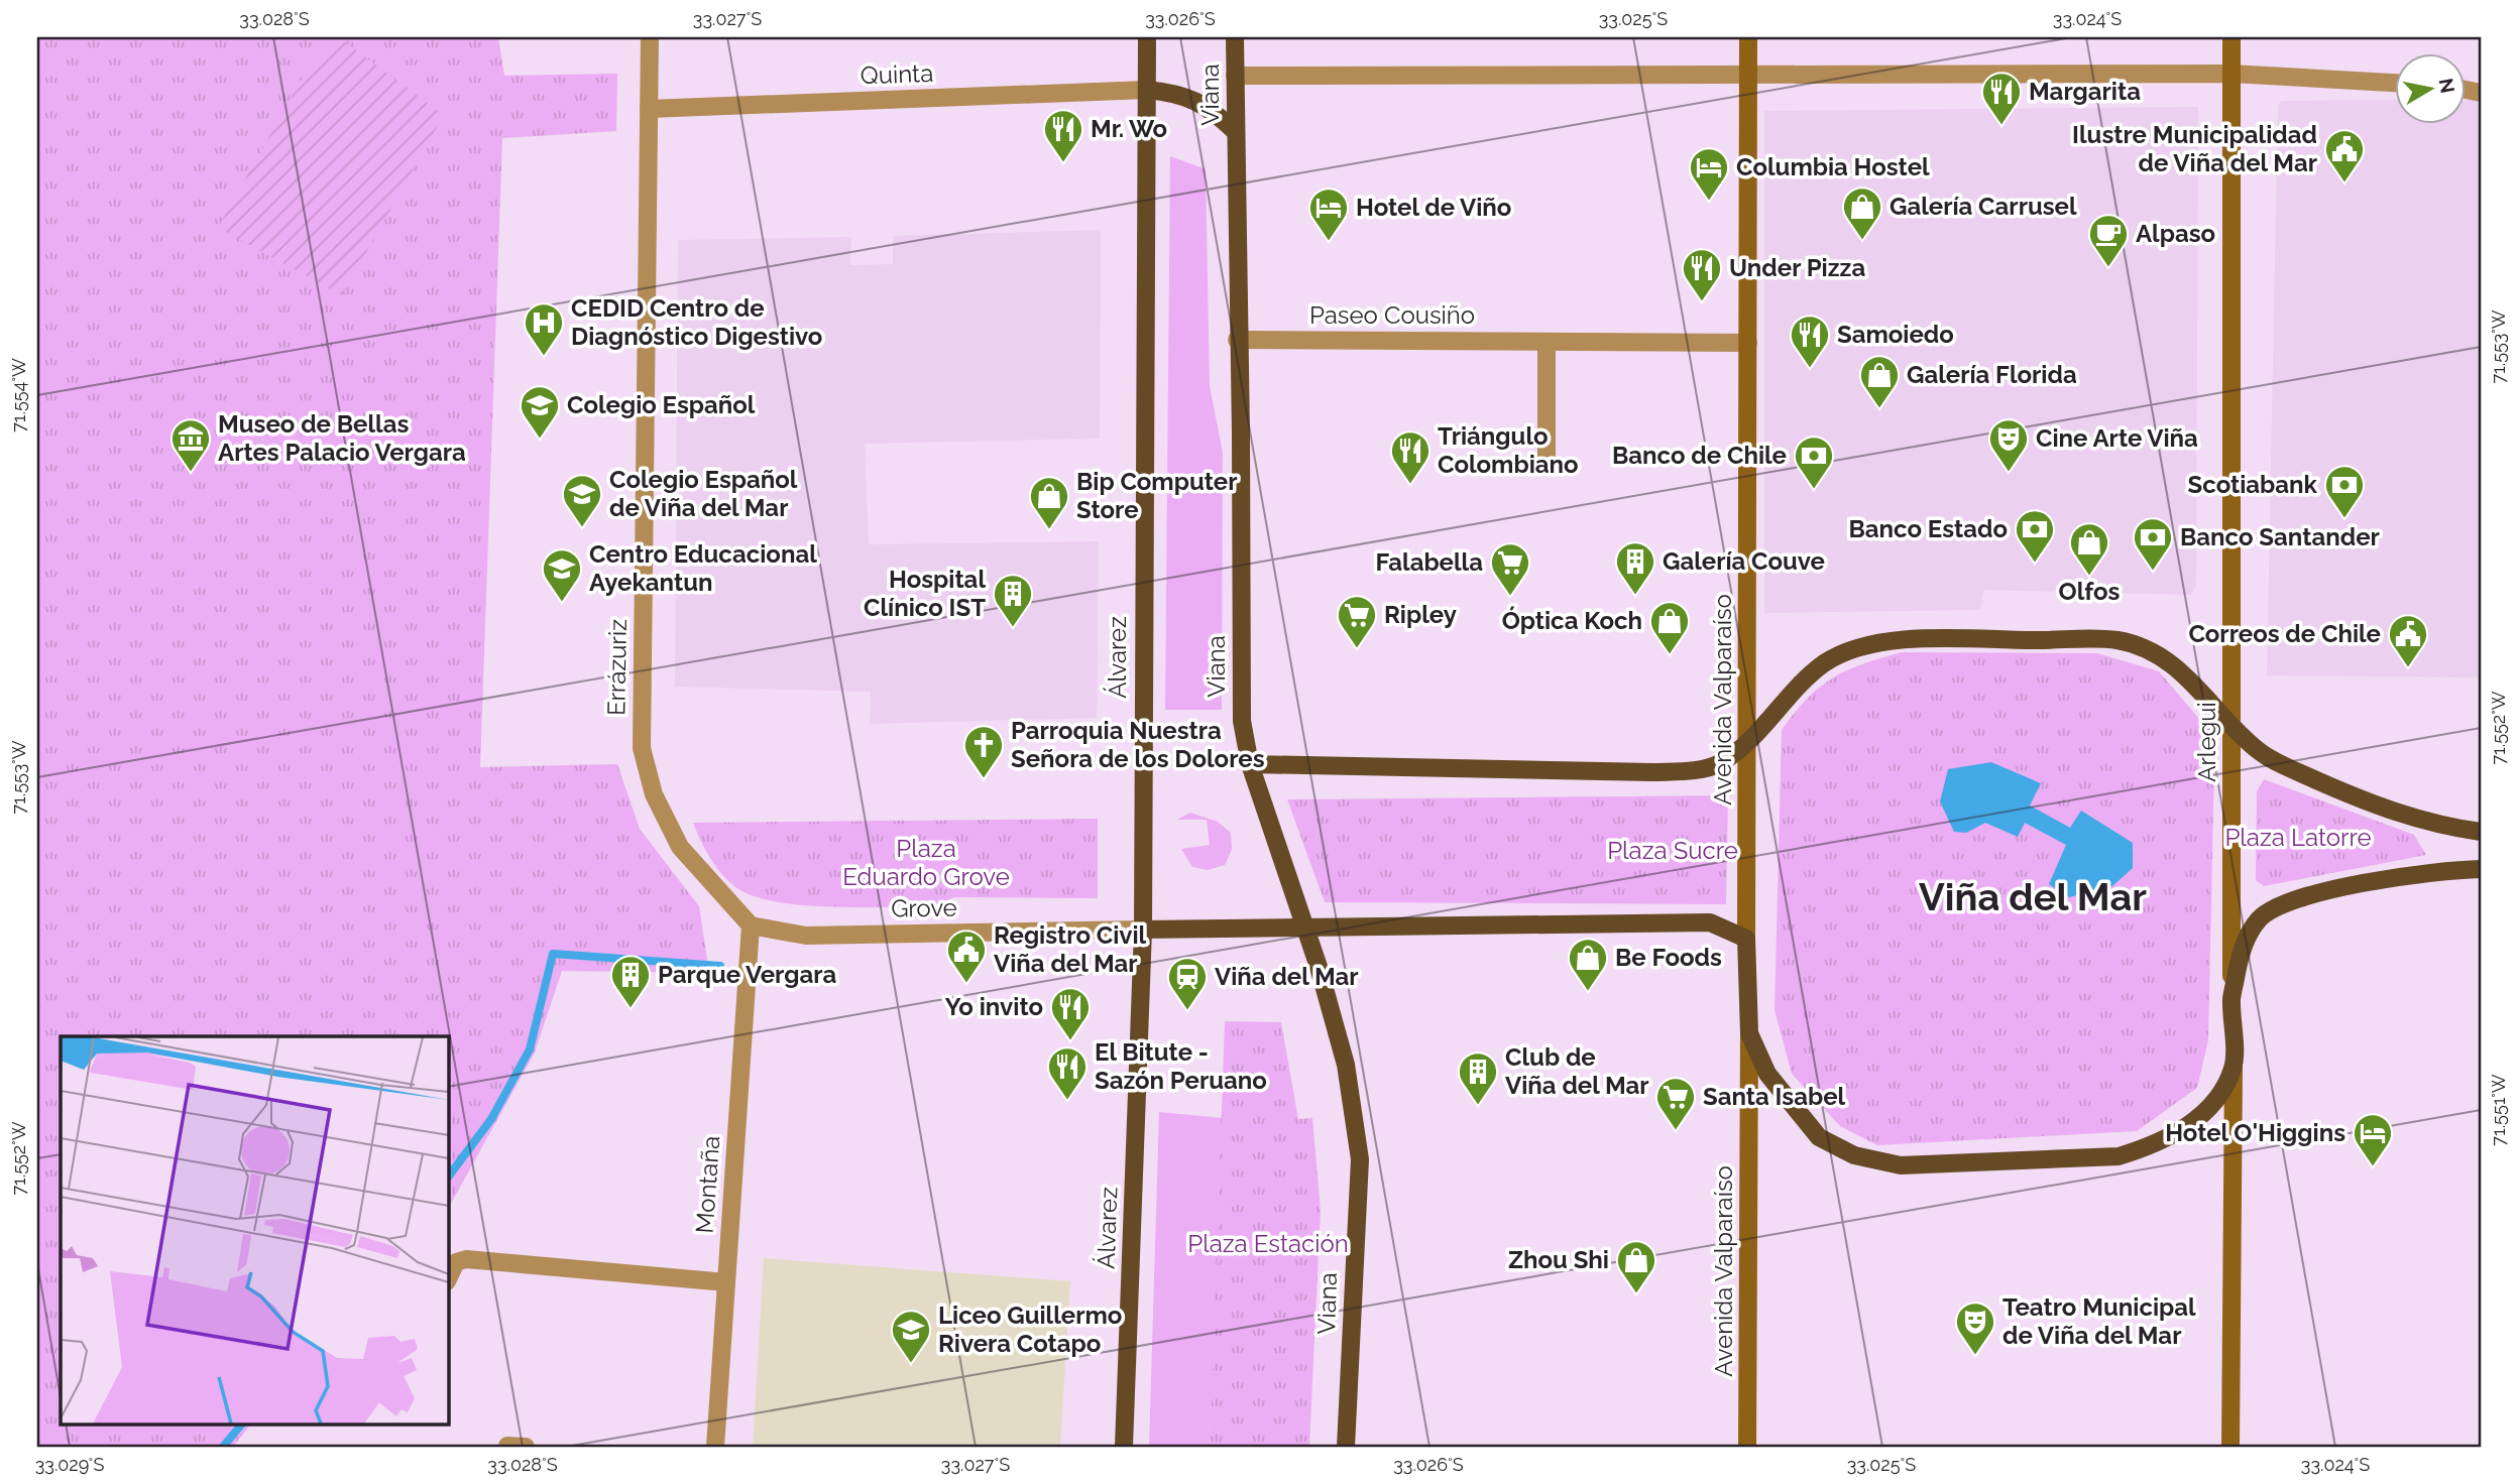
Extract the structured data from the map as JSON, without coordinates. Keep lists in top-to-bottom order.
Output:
{
  "streets": {
    "main road": [
      "Viana",
      "Álvarez",
      "Avenida Valparaíso",
      "Arlegui"
    ],
    "street": [
      "Quinta",
      "Paseo Cousiño",
      "Errázuriz",
      "Grove",
      "Montaña"
    ]
  },
  "crossings": [
    ["Quinta", "Álvarez"],
    ["Quinta", "Errázuriz"],
    ["Viana", "Paseo Cousiño"],
    ["Paseo Cousiño", "Avenida Valparaíso"],
    ["Álvarez", "Grove"],
    ["Errázuriz", "Grove"],
    ["Errázuriz", "Montaña"],
    ["Grove", "Montaña"]
  ],
  "districts": ["Viña del Mar"],
  "parks": [
    "Plaza Latorre",
    "Plaza Eduardo Grove",
    "Plaza Sucre",
    "Plaza Estación"
  ],
  "places": {
    "restaurant": [
      "Margarita",
      "Mr. Wo",
      "Under Pizza",
      "Samoiedo",
      "Triángulo Colombiano",
      "Yo invito",
      "El Bitute - Sazón Peruano"
    ],
    "public building": ["Ilustre Municipalidad de Viña del Mar", "Correos de Chile", "Registro Civil Viña del Mar"],
    "hotel": ["Columbia Hostel", "Hotel de Viño", "Hotel O'Higgins"],
    "shop": [
      "Galería Carrusel",
      "Galería Florida",
      "Bip Computer Store",
      "Olfos",
      "Óptica Koch",
      "Be Foods",
      "Zhou Shi"
    ],
    "cafe": ["Alpaso"],
    "hospital": ["CEDID Centro de Diagnóstico Digestivo"],
    "school or university": [
      "Colegio Español",
      "Colegio Español de Viña del Mar",
      "Centro Educacional Ayekantun",
      "Liceo Guillermo Rivera Cotapo"
    ],
    "museum": ["Museo de Bellas Artes Palacio Vergara"],
    "theatre": ["Cine Arte Viña", "Teatro Municipal de Viña del Mar"],
    "bank": [
      "Banco de Chile",
      "Scotiabank",
      "Banco Estado",
      "Banco Santander"
    ],
    "building": [
      "Galería Couve",
      "Hospital Clínico IST",
      "Parque Vergara",
      "Club de Viña del Mar"
    ],
    "supermarket": ["Falabella", "Ripley", "Santa Isabel"],
    "church": ["Parroquia Nuestra Señora de los Dolores"],
    "station": ["Viña del Mar"]
  },
  "north": "right",
  "coordinates": [
    "33.028°S",
    "33.027°S",
    "33.026°S",
    "33.025°S",
    "33.024°S",
    "71.553°W",
    "71.554°W",
    "71.552°W",
    "71.551°W",
    "33.029°S"
  ]
}
